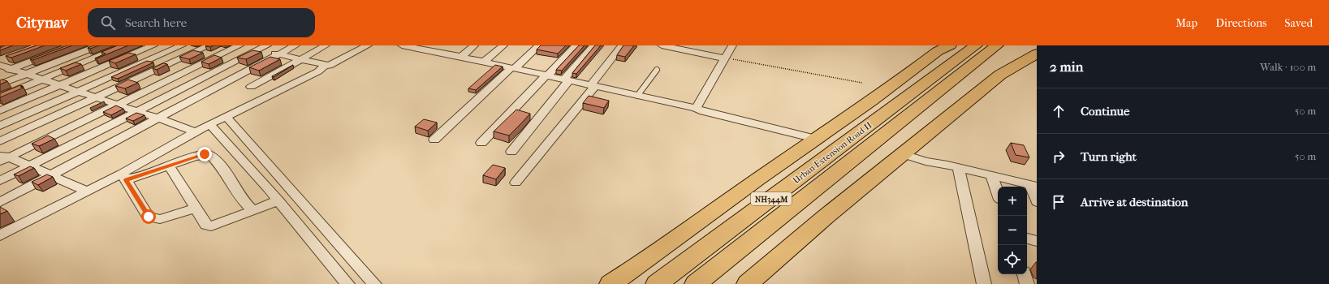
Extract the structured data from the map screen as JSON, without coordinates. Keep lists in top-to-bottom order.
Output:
{
  "streets": {
    "main road": ["Urban Extension Road-II", "NH344M"]
  },
  "page": {
    "header": "Citynav",
    "search": "Search here",
    "nav": ["Map", "Directions", "Saved"],
    "heading": ["2 min", "Walk · 100 m"],
    "list": [
      ["Continue", "50 m"],
      ["Turn right", "50 m"],
      "Arrive at destination"
    ],
    "map_buttons": ["+", "−"]
  }
}
